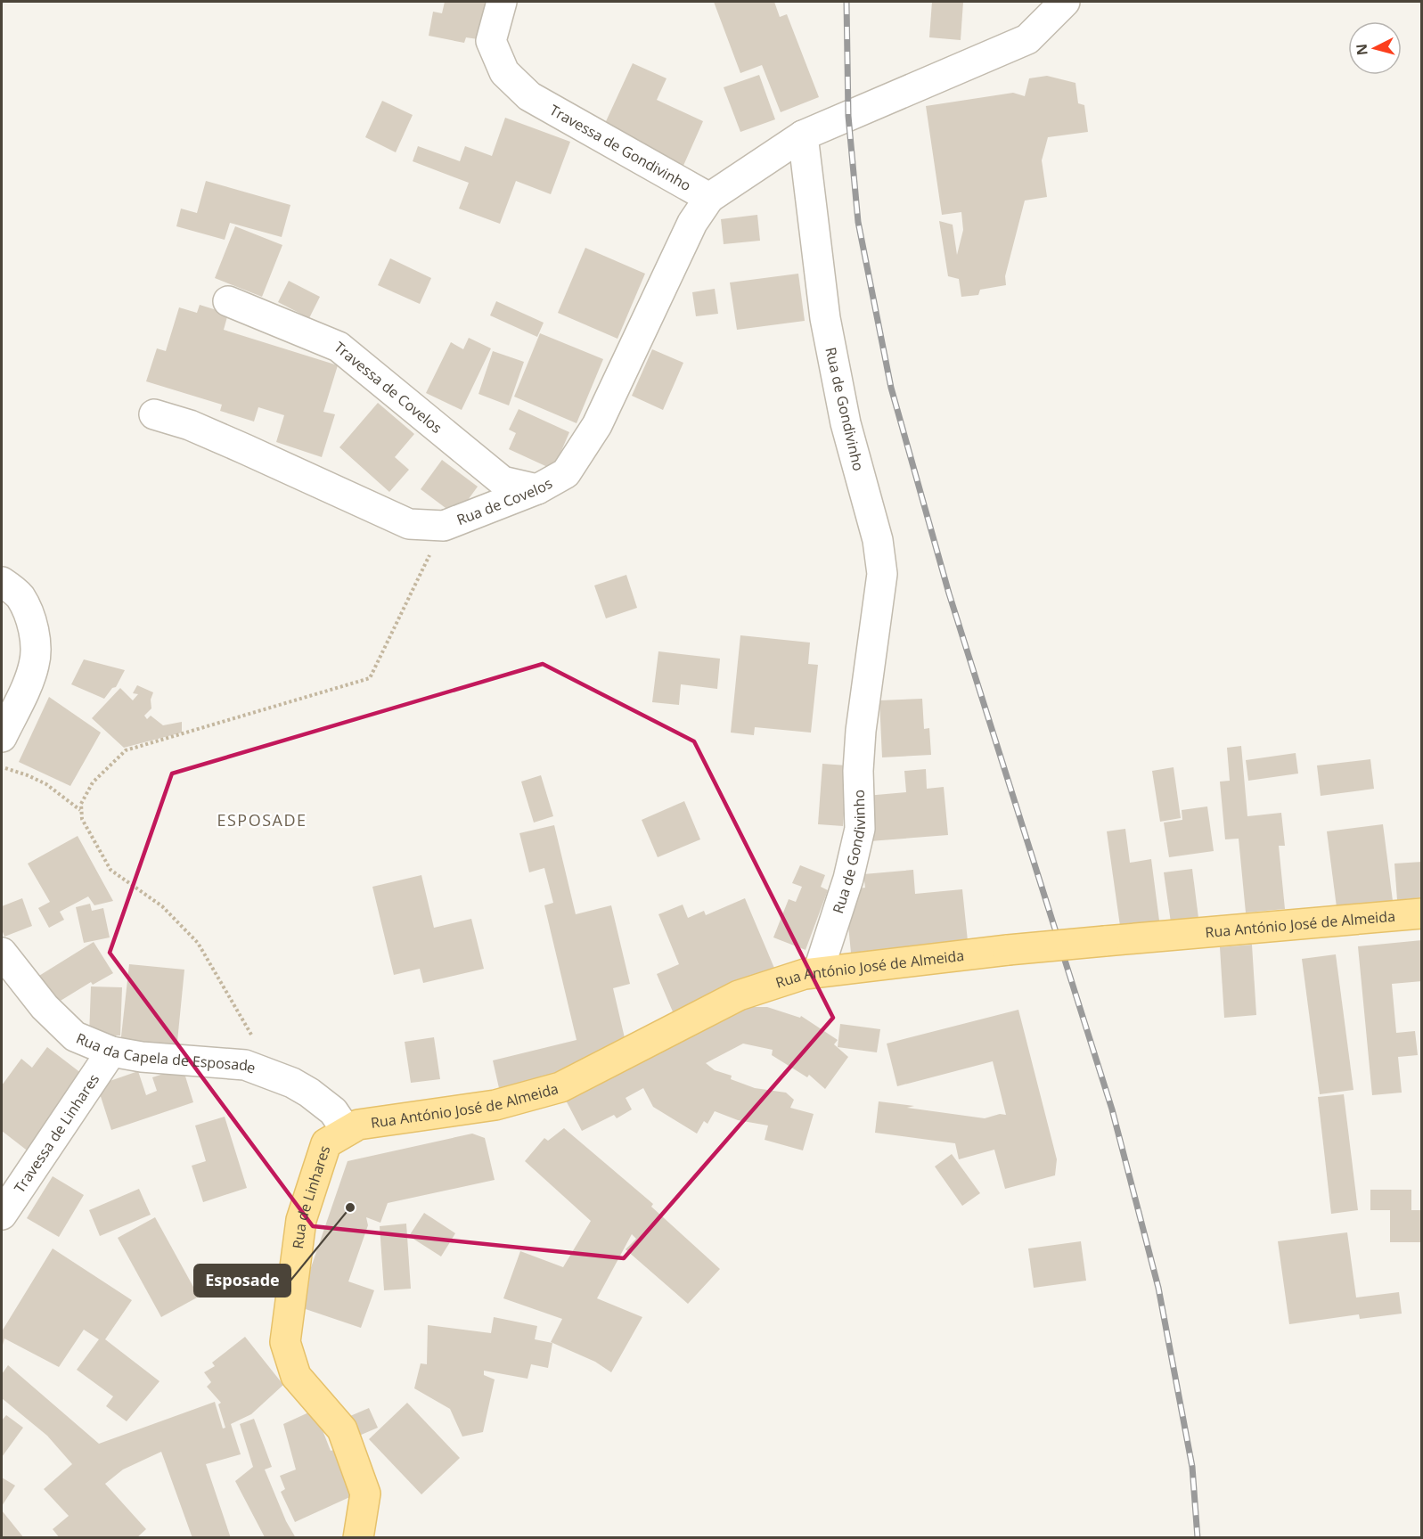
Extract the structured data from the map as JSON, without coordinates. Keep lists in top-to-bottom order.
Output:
{
  "streets": {
    "main road": ["Rua António José de Almeida", "Rua de Linhares"],
    "street": [
      "Travessa de Gondivinho",
      "Travessa de Covelos",
      "Rua de Gondivinho",
      "Rua de Covelos",
      "Rua da Capela de Esposade",
      "Travessa de Linhares"
    ]
  },
  "crossings": [
    ["Travessa de Gondivinho", "Rua de Gondivinho"],
    ["Travessa de Gondivinho", "Rua de Covelos"],
    ["Travessa de Covelos", "Rua de Covelos"],
    ["Rua de Gondivinho", "Rua António José de Almeida"],
    ["Rua António José de Almeida", "Rua da Capela de Esposade"],
    ["Rua António José de Almeida", "Rua de Linhares"],
    ["Rua da Capela de Esposade", "Travessa de Linhares"],
    ["Rua da Capela de Esposade", "Rua de Linhares"]
  ],
  "districts": ["ESPOSADE"],
  "places": ["Esposade"],
  "north": "left"
}
